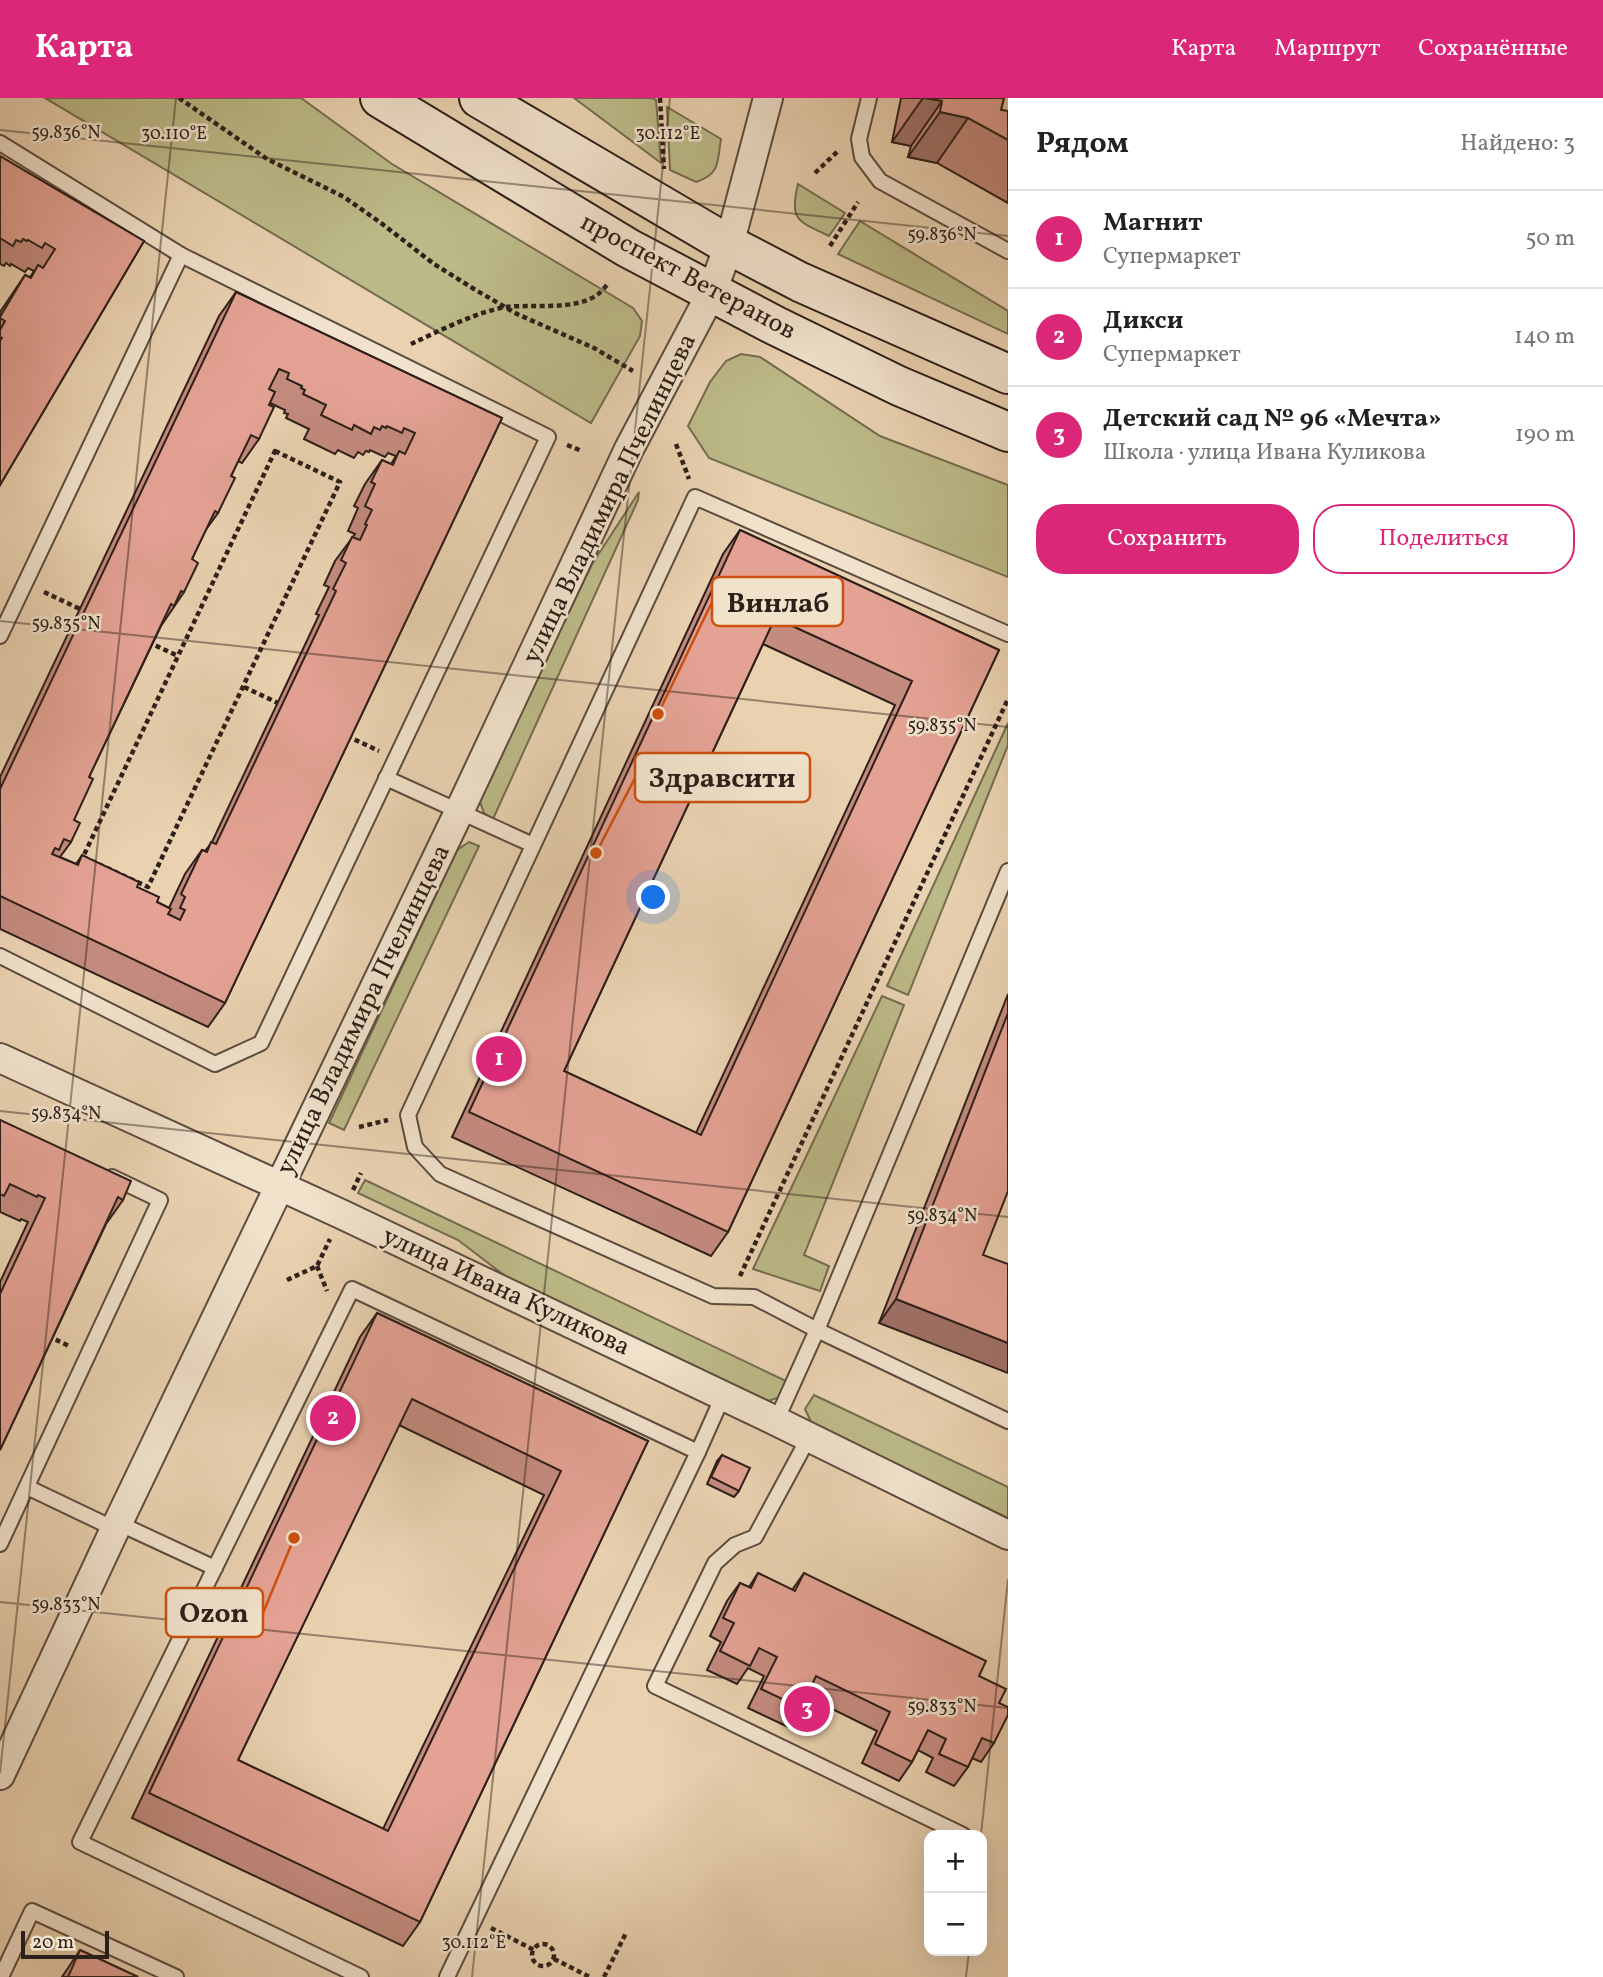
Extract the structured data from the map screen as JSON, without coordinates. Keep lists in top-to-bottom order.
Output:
{
  "streets": {
    "main road": ["проспект Ветеранов"],
    "street": ["улица Владимира Пчелинцева", "улица Ивана Куликова"]
  },
  "crossings": [
    ["проспект Ветеранов", "улица Владимира Пчелинцева"],
    ["улица Владимира Пчелинцева", "улица Ивана Куликова"]
  ],
  "places": ["Винлаб", "Здравсити", "Ozon"],
  "scale_bar": "20 m",
  "page": {
    "header": "Карта",
    "nav": ["Карта", "Маршрут", "Сохранённые"],
    "heading": ["Рядом", "Найдено: 3"],
    "list": [
      {
        "mark": "1",
        "name": "Магнит",
        "note": "Супермаркет",
        "value": "50 m"
      },
      {
        "mark": "2",
        "name": "Дикси",
        "note": "Супермаркет",
        "value": "140 m"
      },
      {
        "mark": "3",
        "name": "Детский сад № 96 «Мечта»",
        "note": "Школа · улица Ивана Куликова",
        "value": "190 m"
      }
    ],
    "buttons": ["Сохранить", "Поделиться"],
    "pins": ["1", "2", "3"],
    "map_buttons": ["+", "−"],
    "scale": "20 m"
  },
  "coordinates": [
    "59.836°N",
    "30.110°E",
    "30.112°E",
    "59.835°N",
    "59.834°N",
    "59.833°N"
  ]
}
